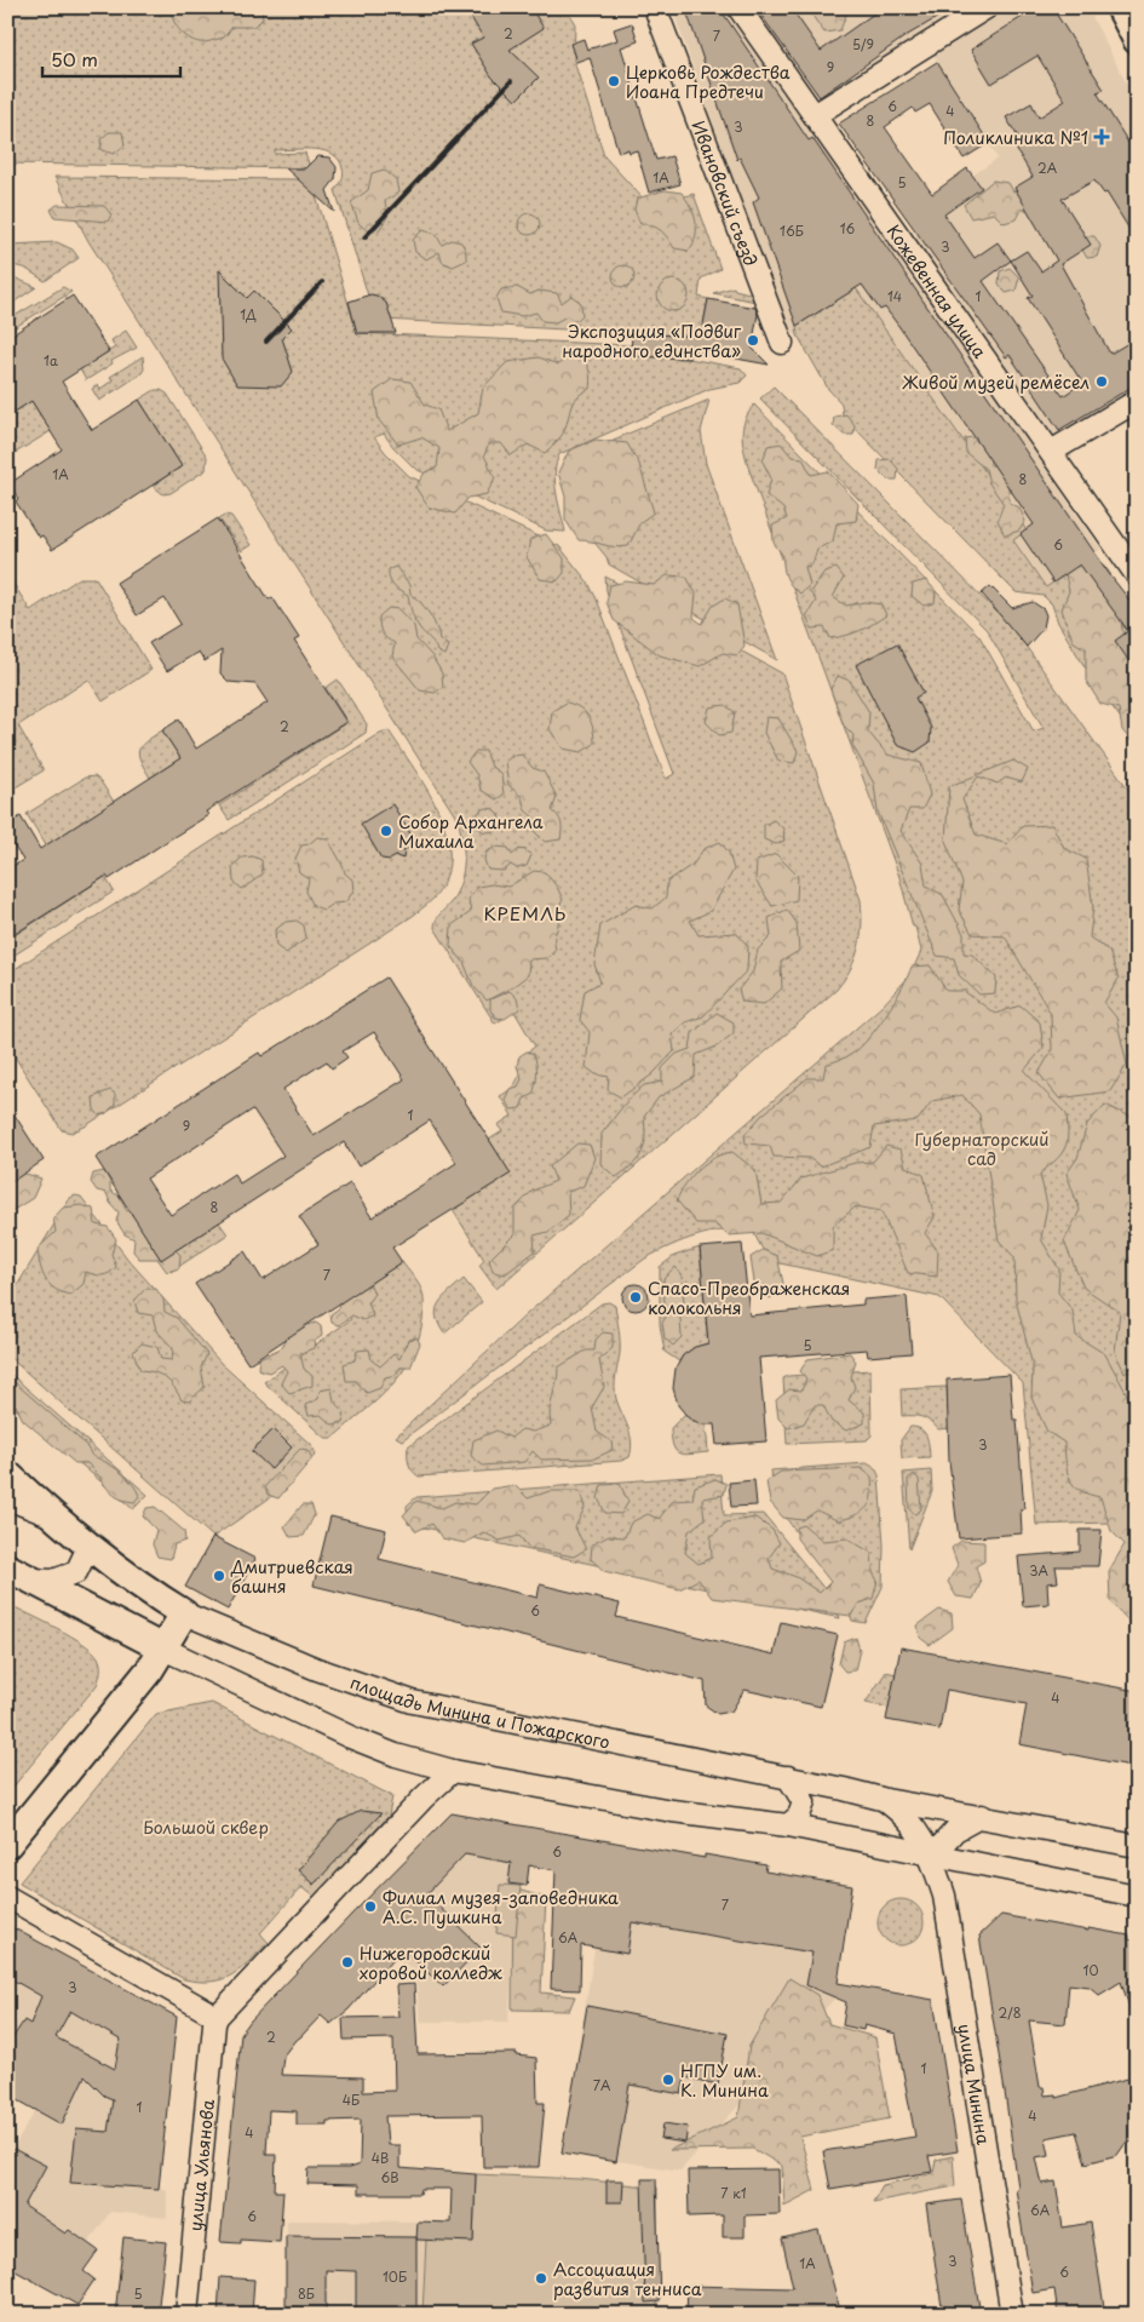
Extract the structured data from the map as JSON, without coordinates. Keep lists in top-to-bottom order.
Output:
{
  "streets": {
    "main road": ["площадь Минина и Пожарского"],
    "street": [
      "Ивановский съезд",
      "Кожевенная улица",
      "улица Минина",
      "улица Ульянова"
    ]
  },
  "crossings": [
    ["площадь Минина и Пожарского", "улица Минина"]
  ],
  "districts": ["КРЕМЛЬ"],
  "parks": ["Губернаторский сад", "Большой сквер"],
  "places": {
    "other": [
      "Церковь Рождества Иоана Предтечи",
      "Экспозиция «Подвиг народного единства»",
      "Живой музей ремёсел",
      "Собор Архангела Михаила",
      "Спасо-Преображенская колокольня",
      "Дмитриевская башня",
      "Филиал музея-заповедника А.С. Пушкина",
      "Нижегородский хоровой колледж",
      "НГПУ им. К. Минина",
      "Ассоциация развития тенниса"
    ],
    "health": ["Поликлиника №1"]
  },
  "house_numbers": [
    "2",
    "7",
    "5/9",
    "9",
    "6",
    "4",
    "8",
    "3",
    "2А",
    "1А",
    "5",
    "16",
    "16Б",
    "3",
    "14",
    "1",
    "1Д",
    "1а",
    "1А",
    "8",
    "6",
    "2",
    "1",
    "9",
    "8",
    "7",
    "5",
    "3",
    "3А",
    "6",
    "4",
    "6",
    "7",
    "6А",
    "10",
    "3",
    "2/8",
    "2",
    "1",
    "7А",
    "4Б",
    "1",
    "4",
    "4",
    "4В",
    "6В",
    "7 к1",
    "6А",
    "6",
    "3",
    "1А",
    "6",
    "10Б",
    "5",
    "8Б"
  ],
  "scale_bar": "50 m"
}
